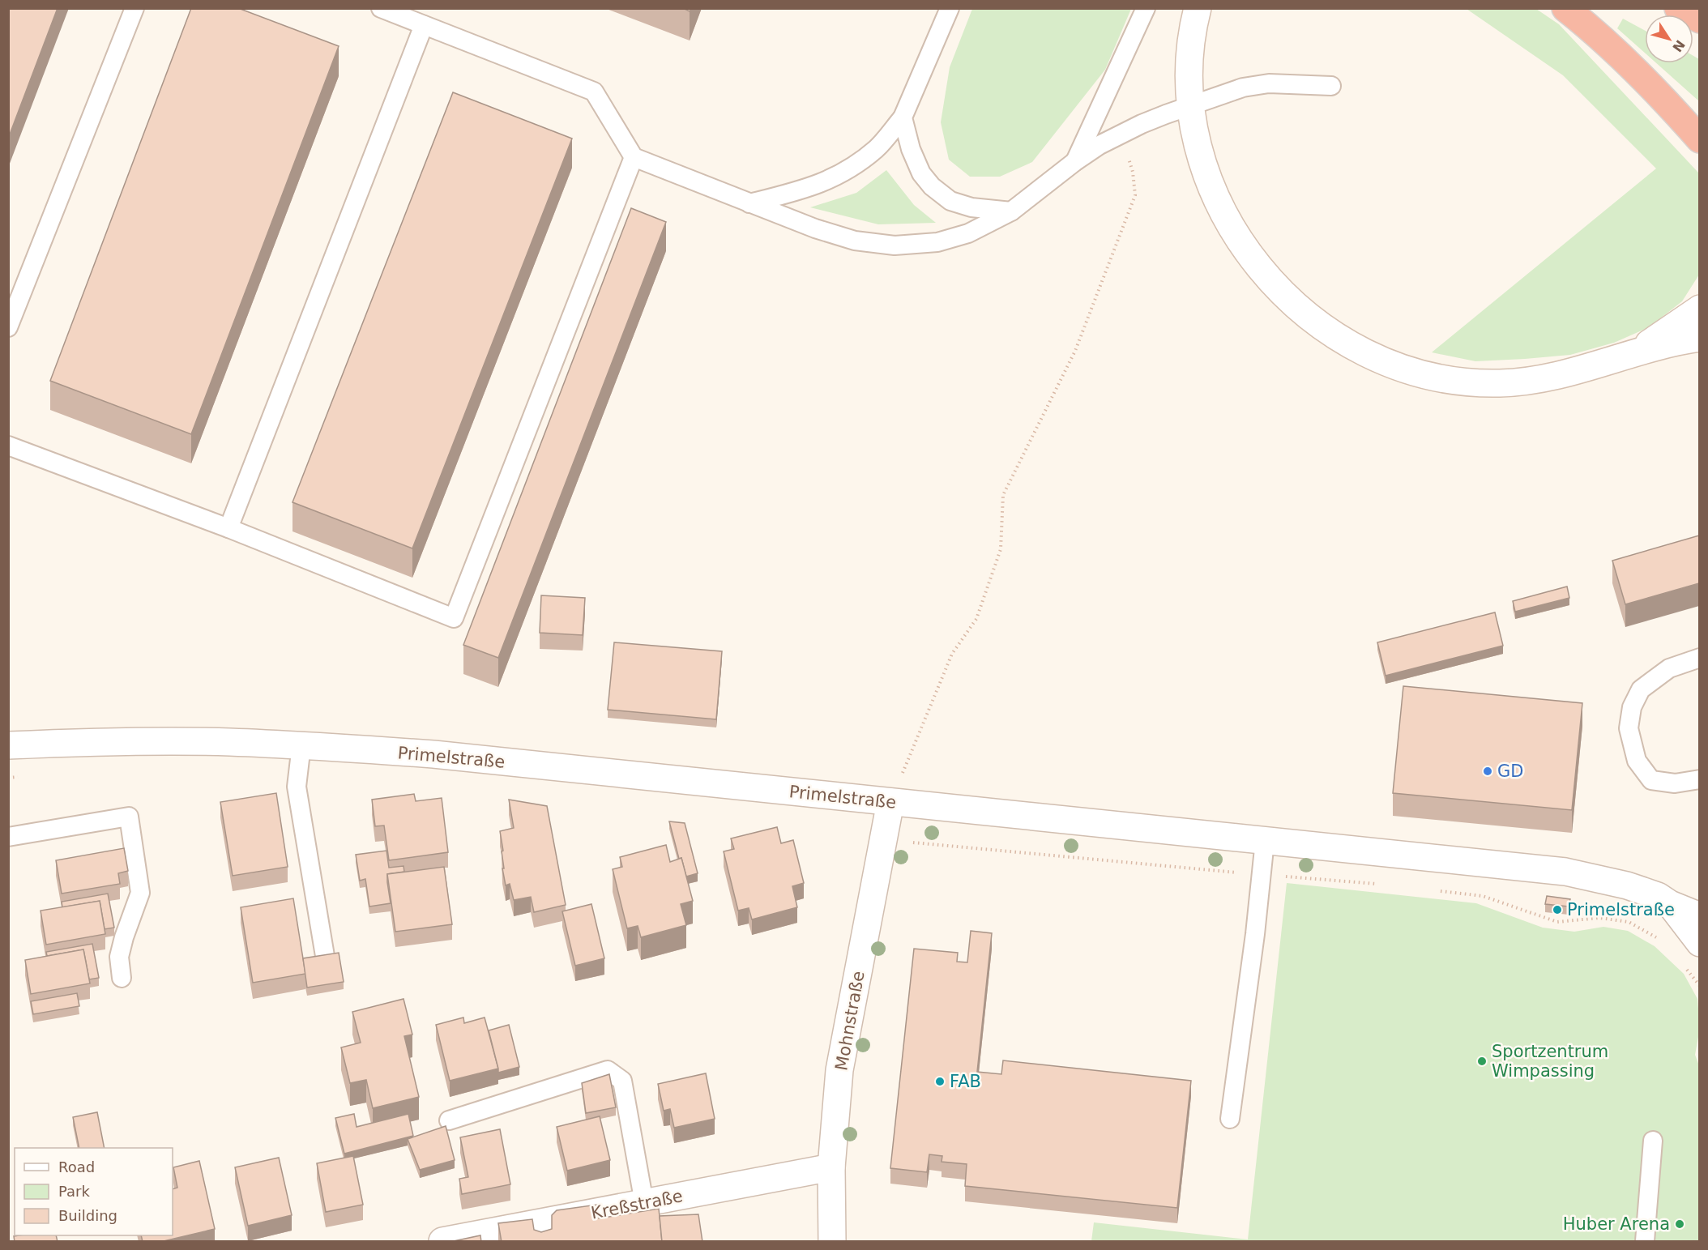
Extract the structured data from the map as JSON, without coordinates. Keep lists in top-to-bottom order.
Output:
{
  "streets": {
    "street": ["Primelstraße", "Mohnstraße", "Kreßstraße"]
  },
  "crossings": [
    ["Primelstraße", "Mohnstraße"],
    ["Mohnstraße", "Kreßstraße"]
  ],
  "places": [
    "GD",
    "Primelstraße",
    "Sportzentrum Wimpassing",
    "FAB",
    "Huber Arena"
  ],
  "legend": ["Road", "Park", "Building"],
  "north": "bottom right"
}
